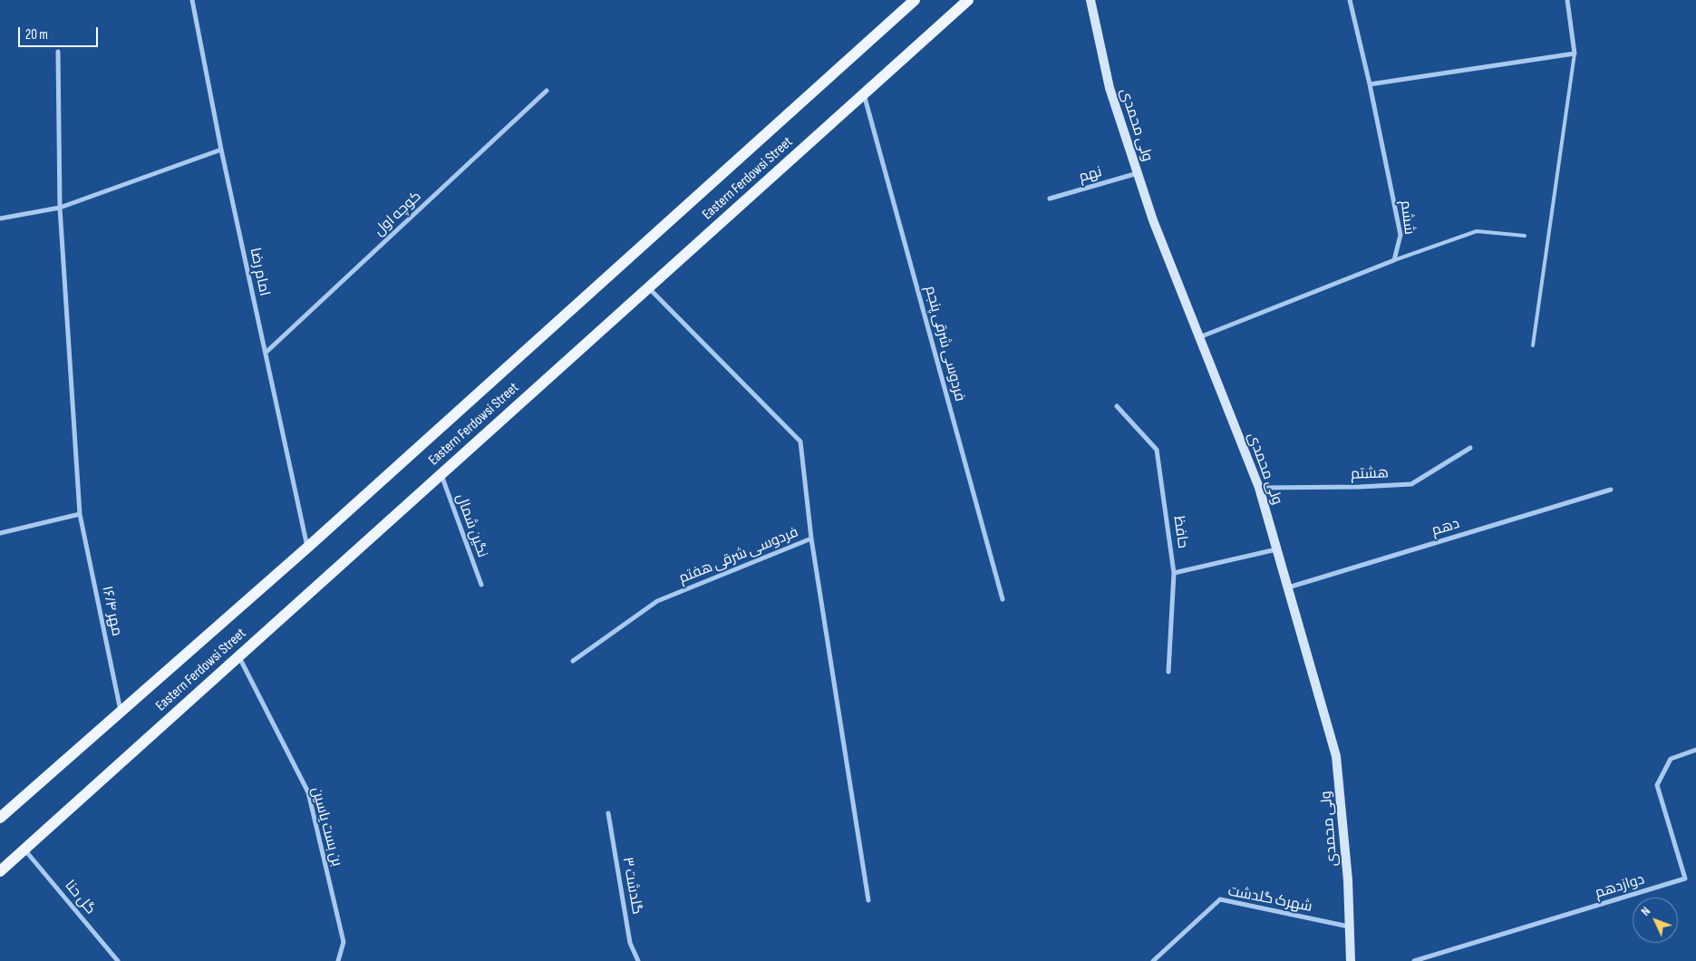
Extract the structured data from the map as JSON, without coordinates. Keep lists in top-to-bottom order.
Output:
{
  "streets": {
    "main road": ["Eastern Ferdowsi Street"],
    "street": [
      "ولی محمدی",
      "نهم",
      "کوچه اول",
      "ششم",
      "امام رضا",
      "فردوسی شرقی پنجم",
      "هشتم",
      "نگین شمال",
      "دهم",
      "حافظ",
      "فردوسی شرقی هفتم",
      "مهر ۱۶/۴",
      "بن بست یاسین",
      "گلدشت ۳",
      "دوازدهم",
      "گل حنا",
      "شهرک گلدشت"
    ]
  },
  "crossings": [
    ["ولی محمدی", "نهم"],
    ["ولی محمدی", "هشتم"],
    ["ولی محمدی", "دهم"],
    ["ولی محمدی", "حافظ"],
    ["ولی محمدی", "شهرک گلدشت"],
    ["Eastern Ferdowsi Street", "امام رضا"],
    ["Eastern Ferdowsi Street", "فردوسی شرقی پنجم"],
    ["Eastern Ferdowsi Street", "نگین شمال"],
    ["Eastern Ferdowsi Street", "فردوسی شرقی هفتم"],
    ["Eastern Ferdowsi Street", "مهر ۱۶/۴"],
    ["Eastern Ferdowsi Street", "بن بست یاسین"],
    ["Eastern Ferdowsi Street", "گل حنا"],
    ["کوچه اول", "امام رضا"]
  ],
  "scale_bar": "20 m",
  "north": "top left"
}
